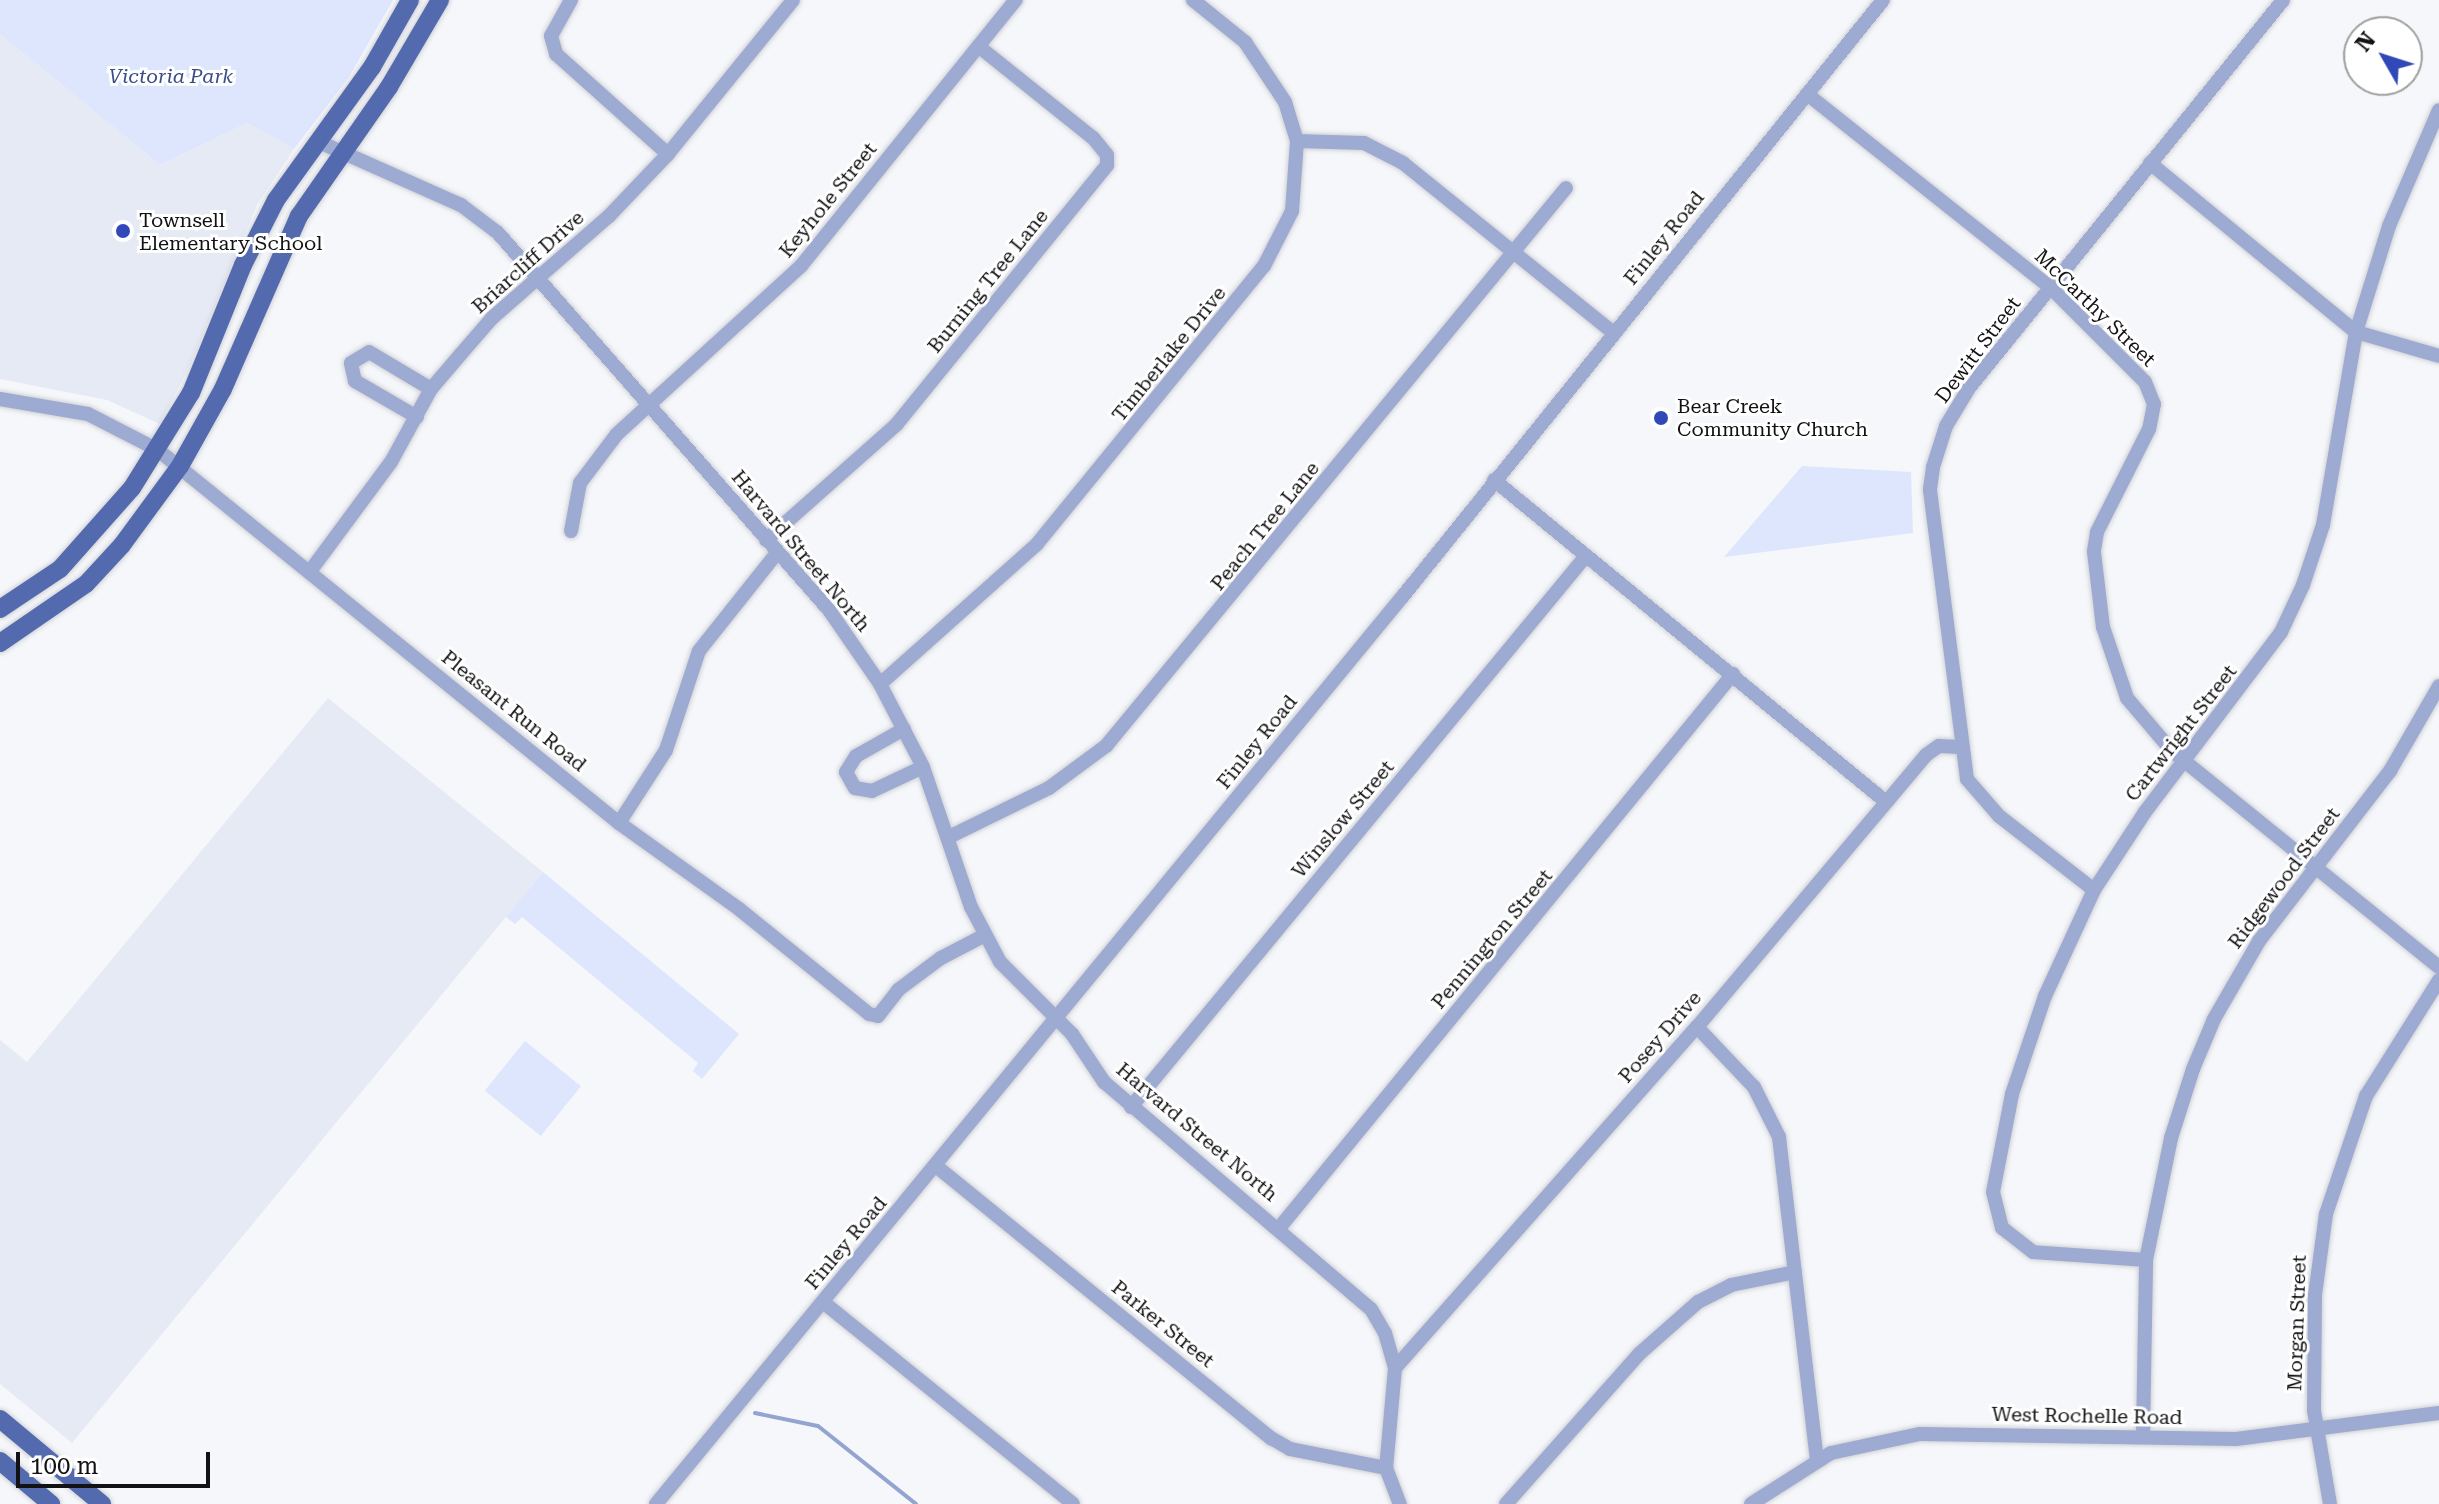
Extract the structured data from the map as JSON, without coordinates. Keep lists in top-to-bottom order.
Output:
{
  "streets": {
    "street": [
      "Keyhole Street",
      "Finley Road",
      "Briarcliff Drive",
      "Burning Tree Lane",
      "McCarthy Street",
      "Dewitt Street",
      "Timberlake Drive",
      "Peach Tree Lane",
      "Harvard Street North",
      "Pleasant Run Road",
      "Cartwright Street",
      "Winslow Street",
      "Ridgewood Street",
      "Pennington Street",
      "Posey Drive",
      "Morgan Street",
      "Parker Street",
      "West Rochelle Road"
    ]
  },
  "crossings": [
    ["Keyhole Street", "Burning Tree Lane"],
    ["Keyhole Street", "Harvard Street North"],
    ["Finley Road", "McCarthy Street"],
    ["Finley Road", "Harvard Street North"],
    ["Finley Road", "Parker Street"],
    ["Briarcliff Drive", "Harvard Street North"],
    ["Briarcliff Drive", "Pleasant Run Road"],
    ["Burning Tree Lane", "Harvard Street North"],
    ["McCarthy Street", "Dewitt Street"],
    ["McCarthy Street", "Cartwright Street"],
    ["McCarthy Street", "Ridgewood Street"],
    ["Dewitt Street", "Cartwright Street"],
    ["Dewitt Street", "Posey Drive"],
    ["Timberlake Drive", "Harvard Street North"],
    ["Peach Tree Lane", "Harvard Street North"],
    ["Harvard Street North", "Pleasant Run Road"],
    ["Harvard Street North", "Winslow Street"],
    ["Harvard Street North", "Pennington Street"],
    ["Harvard Street North", "Posey Drive"],
    ["Harvard Street North", "Parker Street"],
    ["Cartwright Street", "Ridgewood Street"],
    ["Ridgewood Street", "West Rochelle Road"],
    ["Morgan Street", "West Rochelle Road"]
  ],
  "parks": ["Victoria Park"],
  "places": ["Townsell Elementary School", "Bear Creek Community Church"],
  "scale_bar": "100 m",
  "north": "top left"
}
